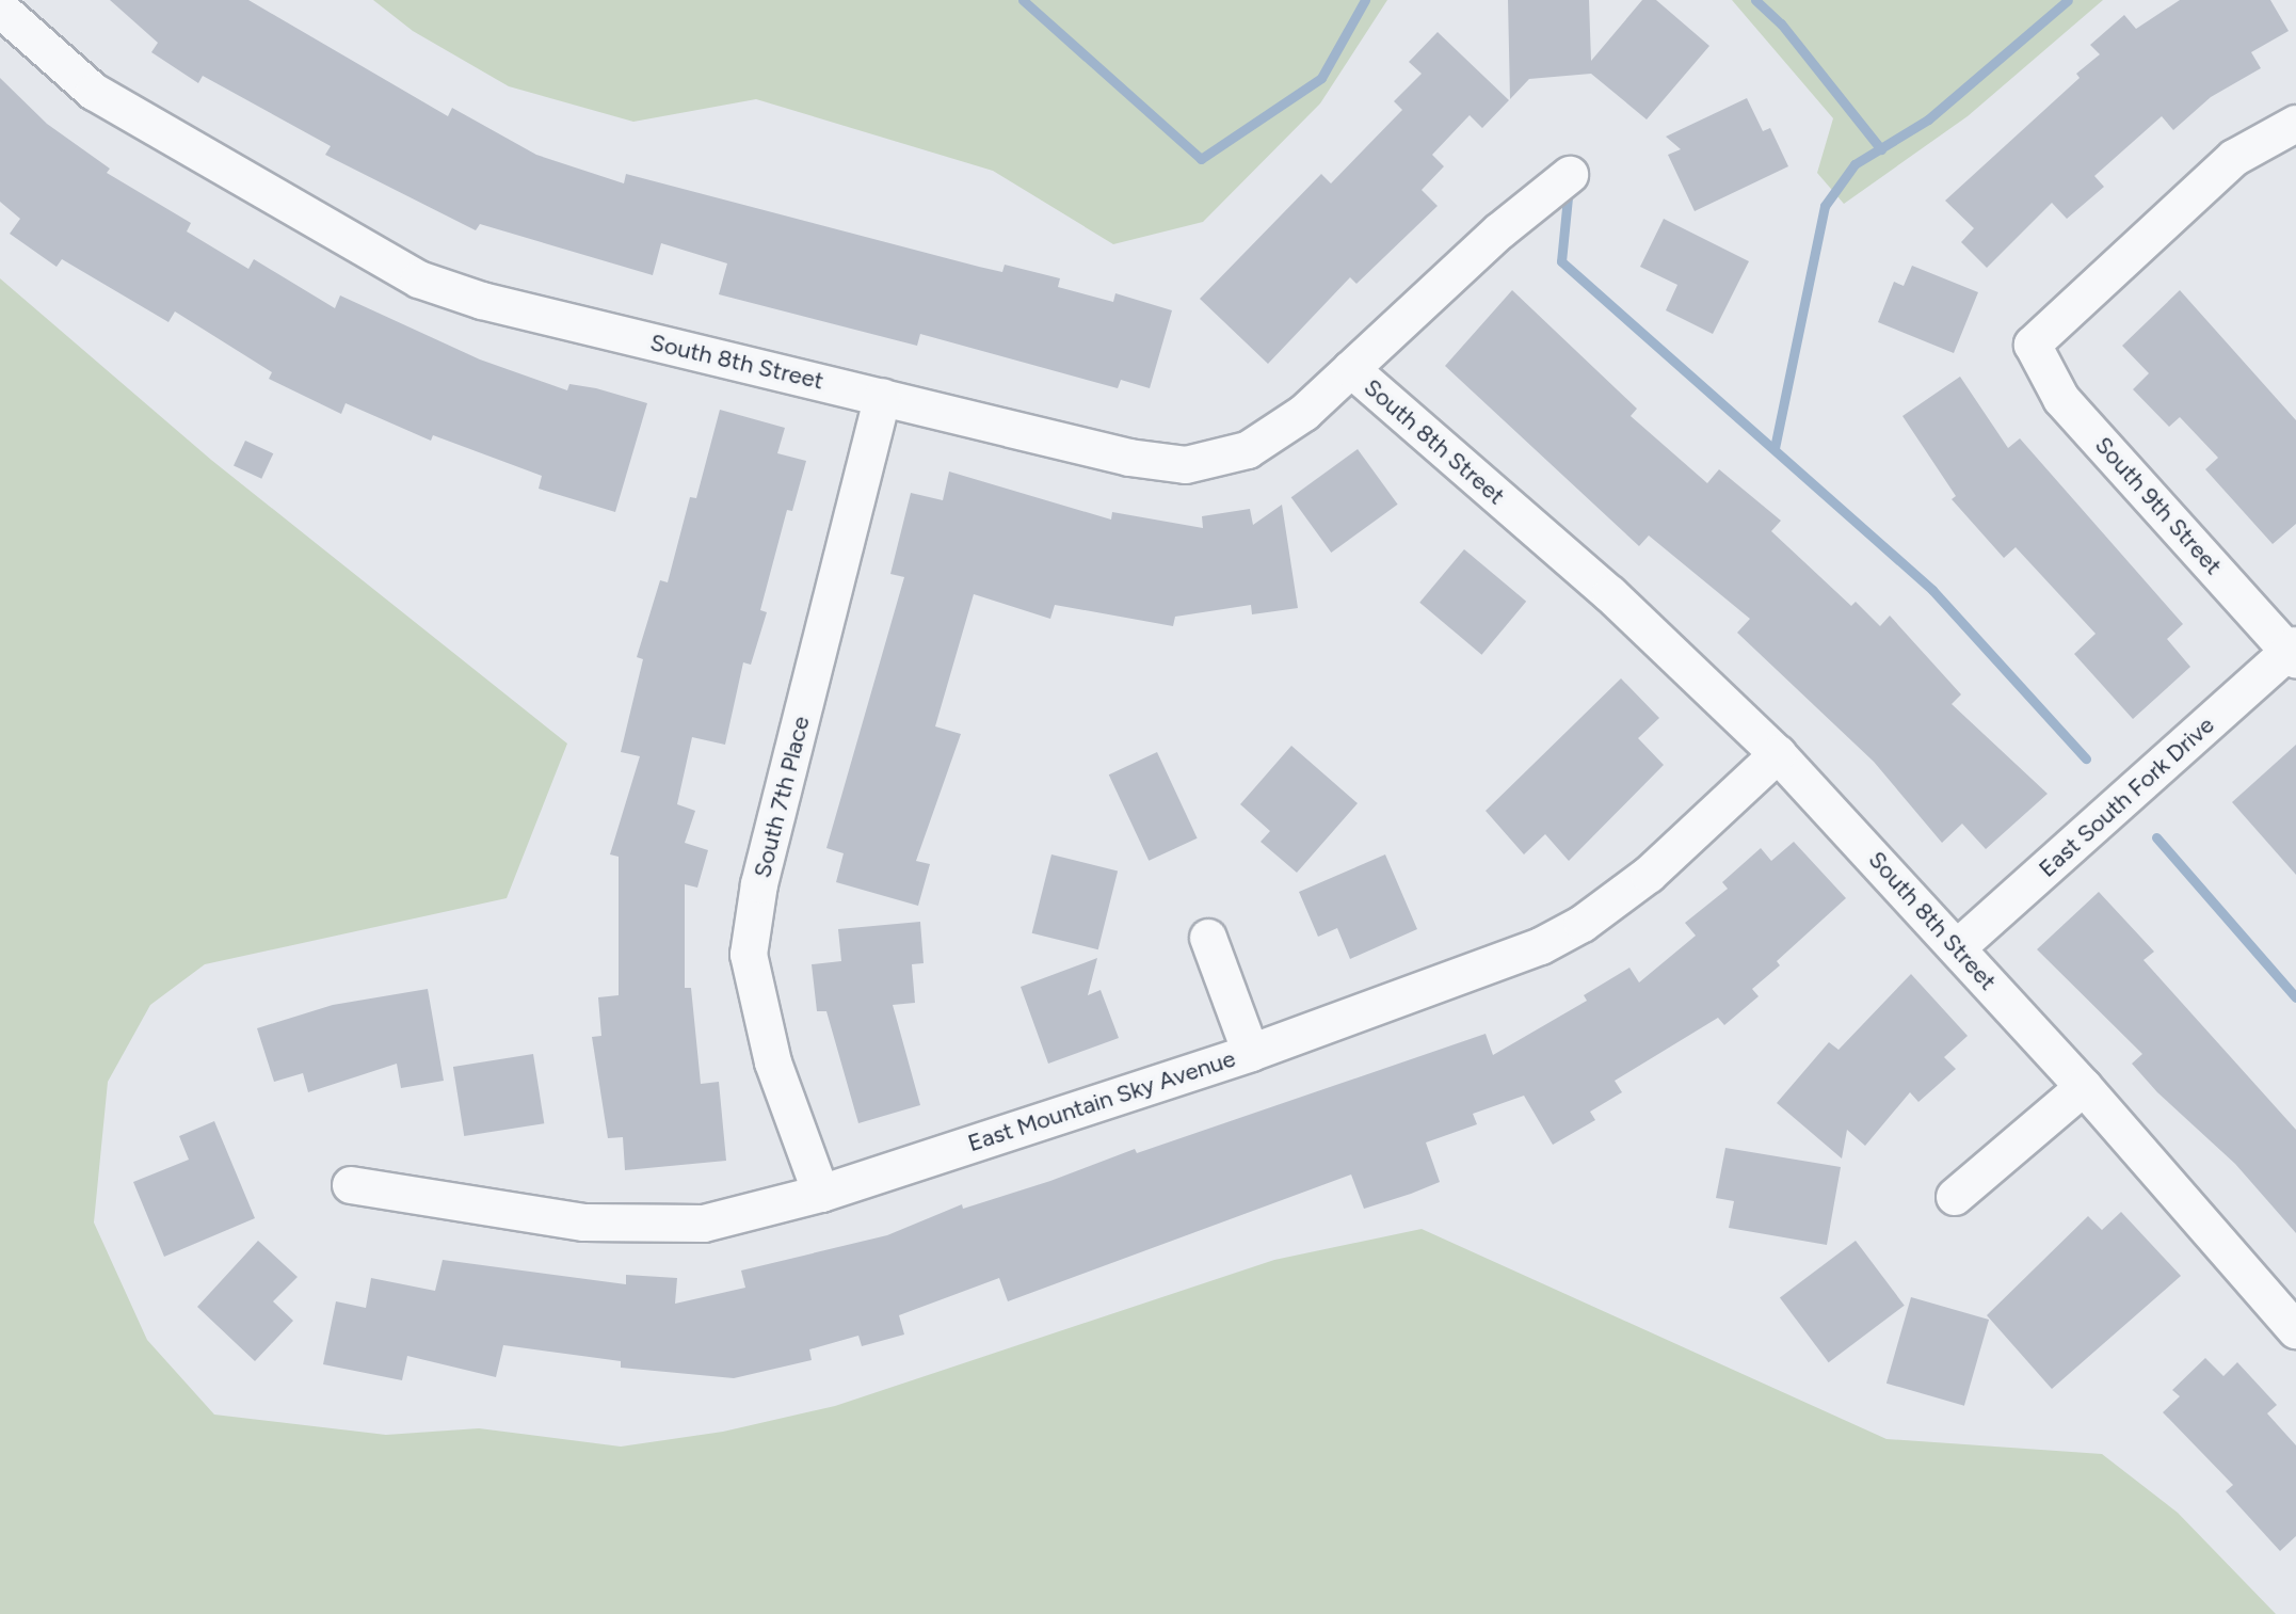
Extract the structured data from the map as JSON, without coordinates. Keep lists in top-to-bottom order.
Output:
{
  "streets": {
    "street": [
      "South 8th Street",
      "South 9th Street",
      "South 7th Place",
      "East South Fork Drive",
      "East Mountain Sky Avenue"
    ]
  },
  "crossings": [
    ["South 8th Street", "South 7th Place"],
    ["South 8th Street", "East South Fork Drive"],
    ["South 8th Street", "East Mountain Sky Avenue"],
    ["South 9th Street", "East South Fork Drive"],
    ["South 7th Place", "East Mountain Sky Avenue"]
  ]
}
